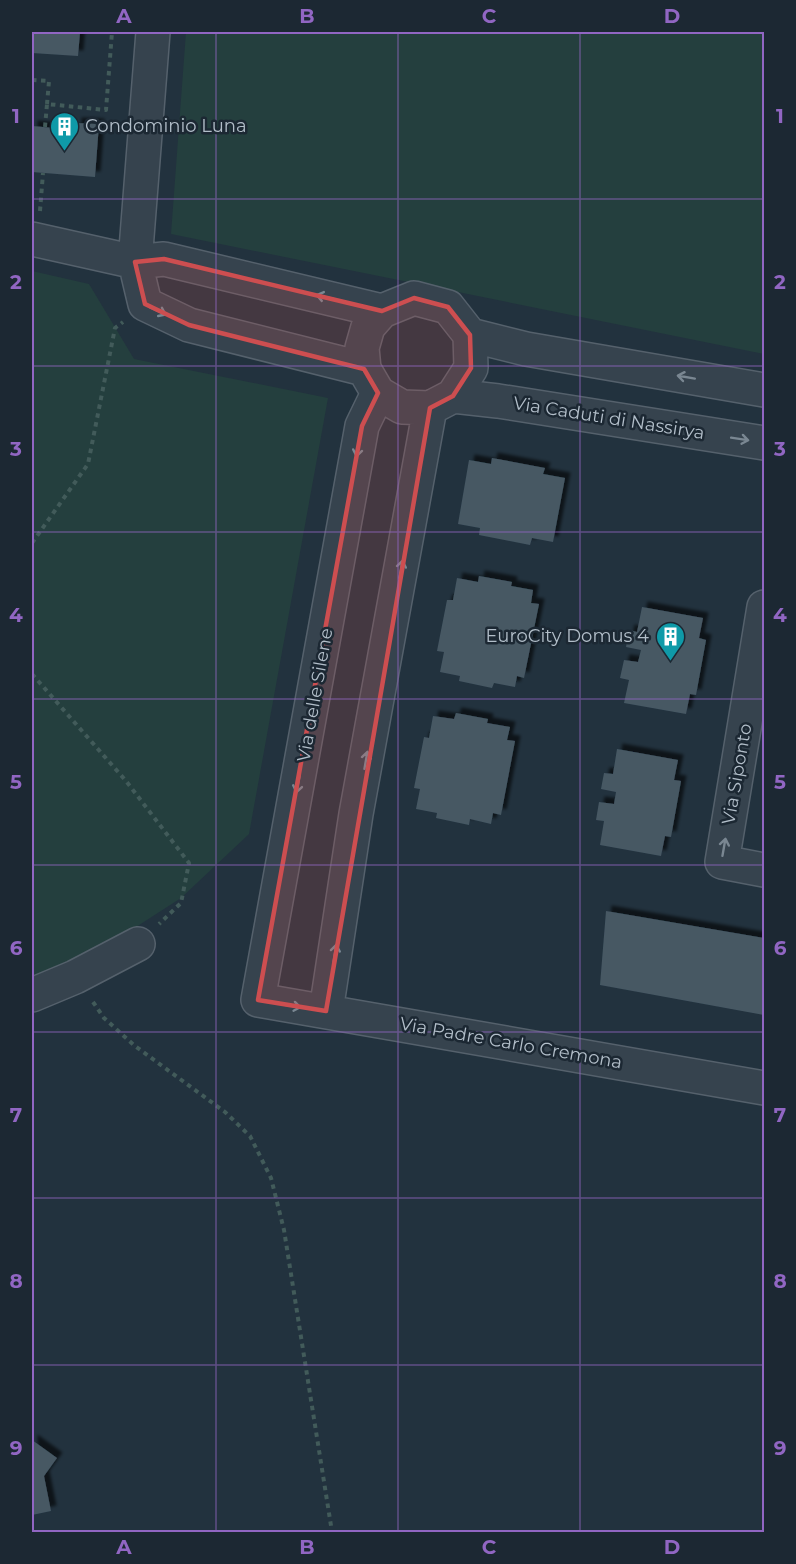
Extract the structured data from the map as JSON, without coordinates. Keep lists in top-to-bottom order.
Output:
{
  "streets": {
    "street": [
      "Via Caduti di Nassirya",
      "Via delle Silene",
      "Via Siponto",
      "Via Padre Carlo Cremona"
    ]
  },
  "crossings": [
    ["Via Caduti di Nassirya", "Via delle Silene"],
    ["Via delle Silene", "Via Padre Carlo Cremona"]
  ],
  "one_way": ["Via Siponto"],
  "places": {
    "building": ["Condominio Luna", "EuroCity Domus 4"]
  },
  "grid": {
    "columns": [
      "A",
      "B",
      "C",
      "D"
    ],
    "rows": [
      "1",
      "2",
      "3",
      "4",
      "5",
      "6",
      "7",
      "8",
      "9"
    ]
  }
}
